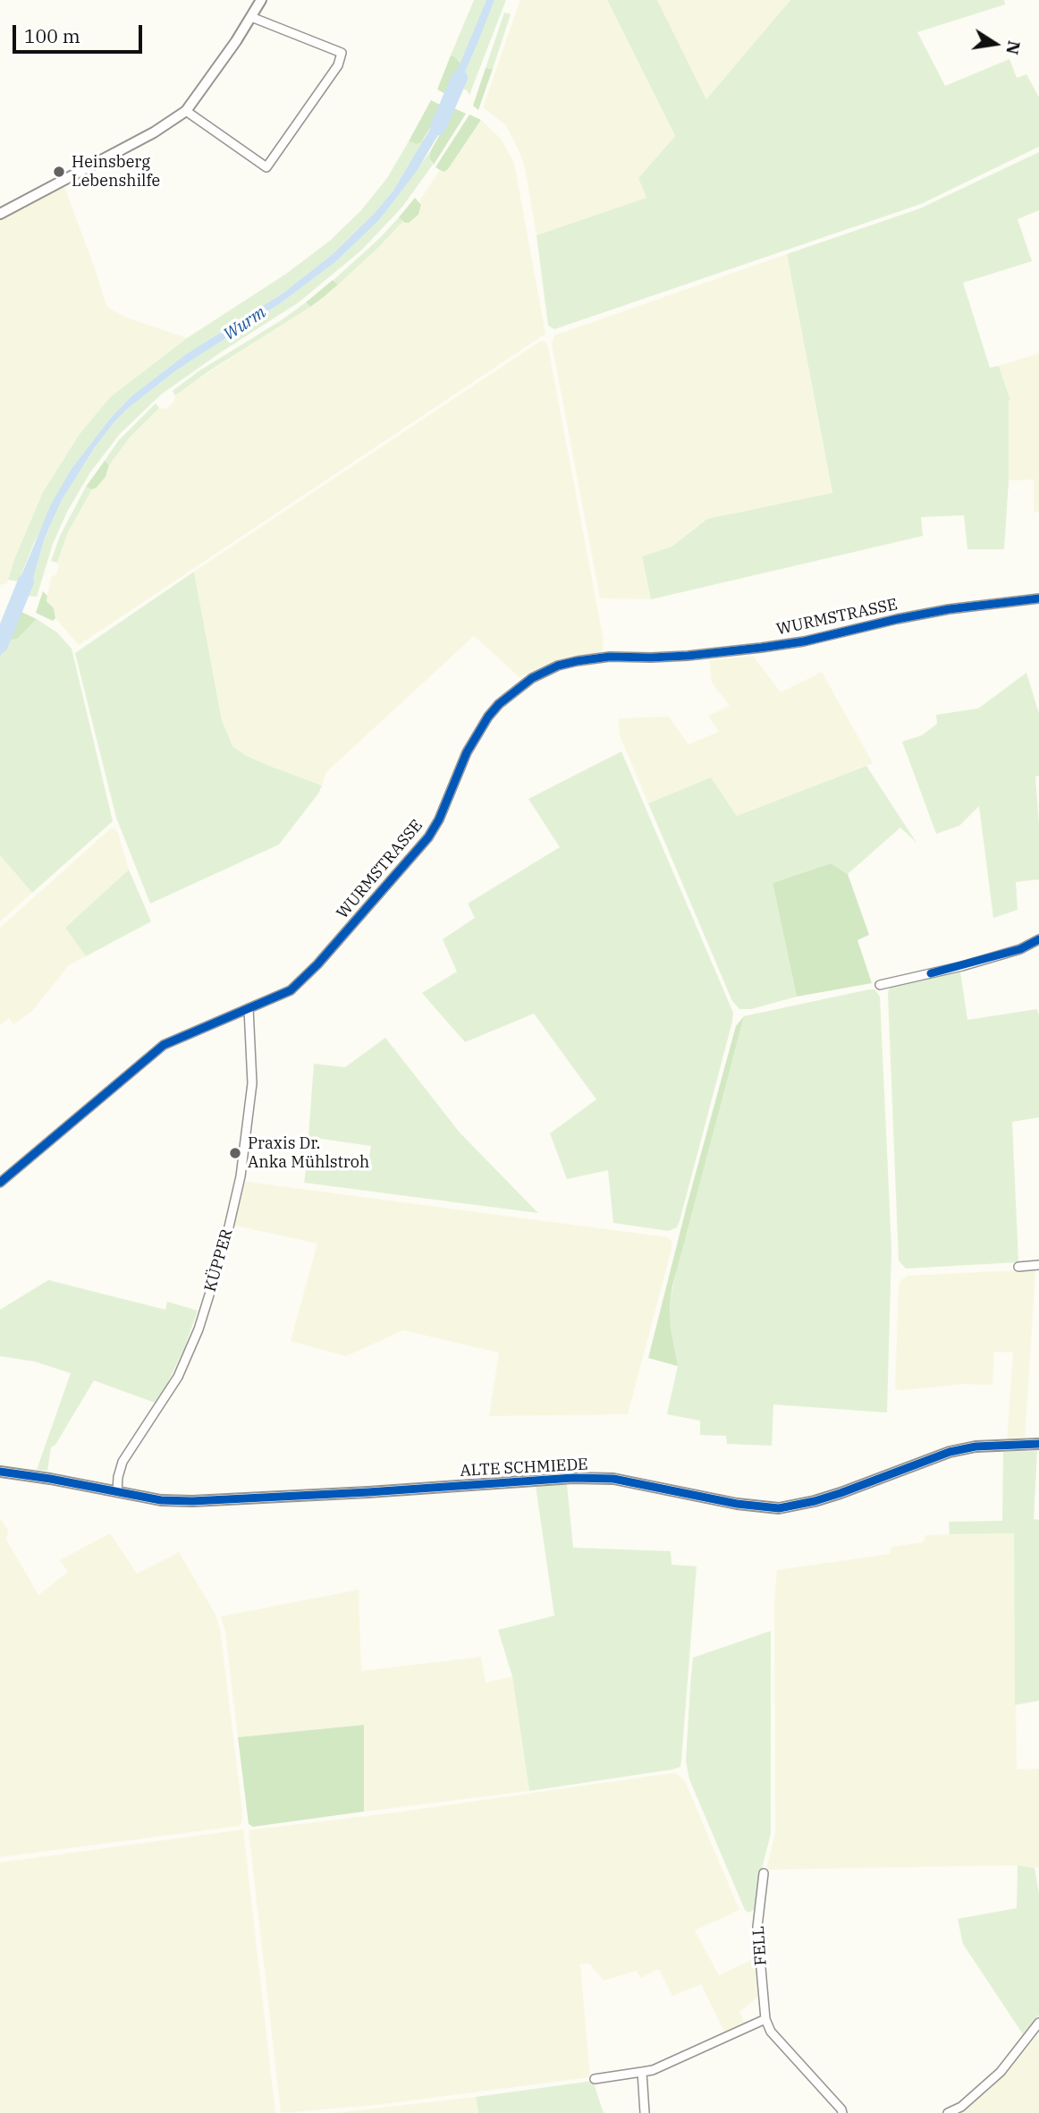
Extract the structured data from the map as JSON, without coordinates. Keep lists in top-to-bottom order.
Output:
{
  "streets": {
    "street": [
      "WURMSTRASSE",
      "KÜPPER",
      "ALTE SCHMIEDE",
      "FELL"
    ]
  },
  "crossings": [
    ["WURMSTRASSE", "KÜPPER"],
    ["KÜPPER", "ALTE SCHMIEDE"]
  ],
  "water": ["Wurm"],
  "places": ["Heinsberg Lebenshilfe", "Praxis Dr. Anka Mühlstroh"],
  "scale_bar": "100 m",
  "north": "right"
}
